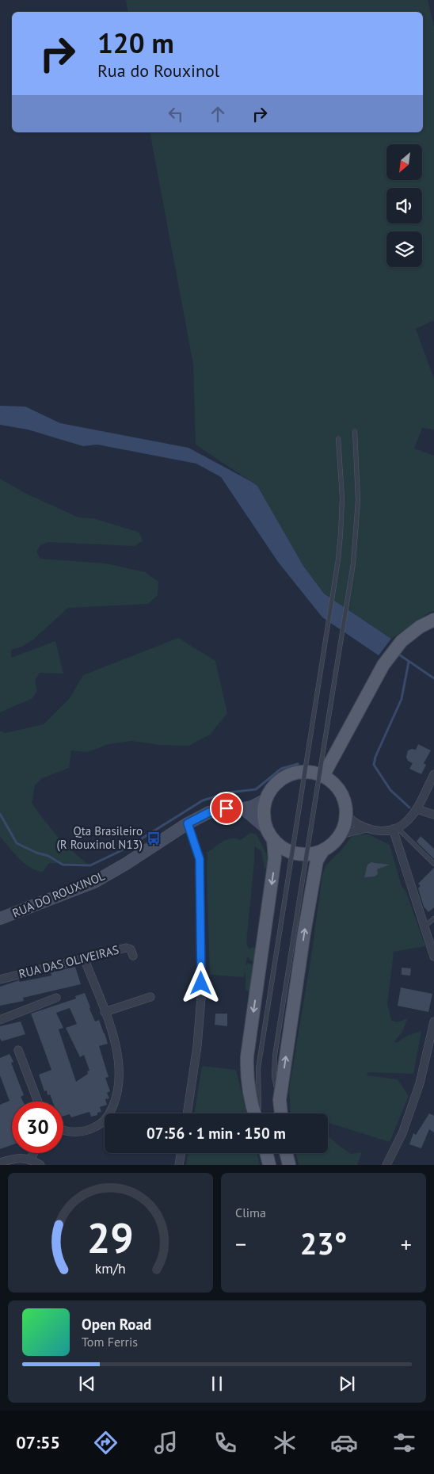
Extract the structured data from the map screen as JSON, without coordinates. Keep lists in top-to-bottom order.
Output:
{
  "streets": {
    "main road": ["RUA DO ROUXINOL"],
    "street": ["RUA DAS OLIVEIRAS"]
  },
  "places": {
    "bus stop": ["Qta Brasileiro (R Rouxinol N13)"]
  },
  "north": "bottom left",
  "page": {
    "turn": ["120 m", "Rua do Rouxinol"],
    "limit": "30",
    "trip": "07:56 · 1 min · 150 m",
    "tile": "Clima",
    "heat": ["−", "23°", "+"],
    "song": ["Open Road", "Tom Ferris"],
    "tabs": "07:55",
    "gauge": ["29", "km/h"]
  }
}
